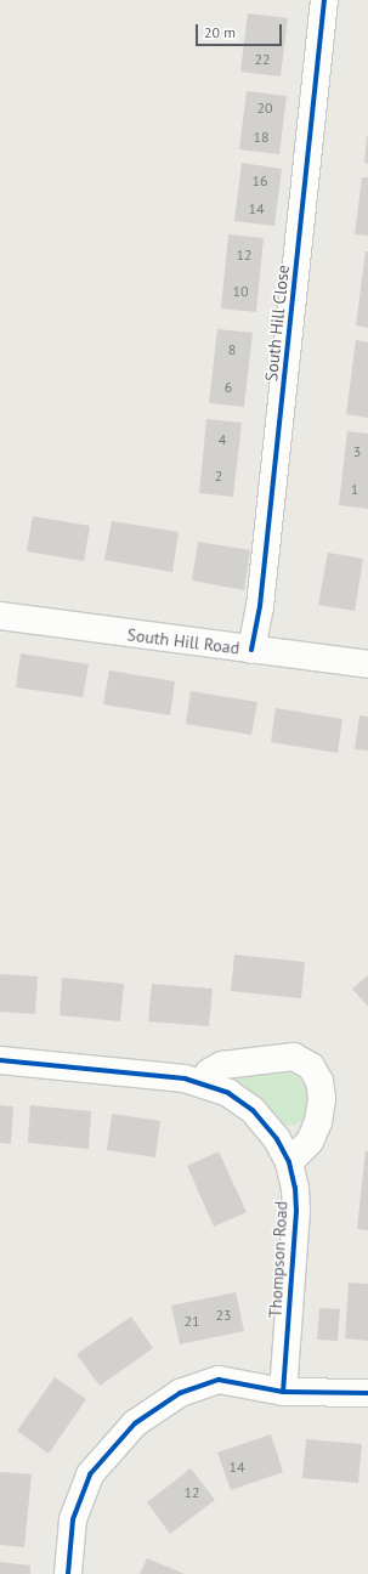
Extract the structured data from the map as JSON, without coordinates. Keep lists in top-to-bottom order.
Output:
{
  "streets": {
    "street": ["South Hill Close", "South Hill Road", "Thompson Road"]
  },
  "crossings": [
    ["South Hill Close", "South Hill Road"]
  ],
  "house_numbers": [
    "22",
    "20",
    "18",
    "16",
    "14",
    "12",
    "10",
    "8",
    "6",
    "4",
    "3",
    "2",
    "1",
    "23",
    "21",
    "14",
    "12"
  ],
  "scale_bar": "20 m"
}
